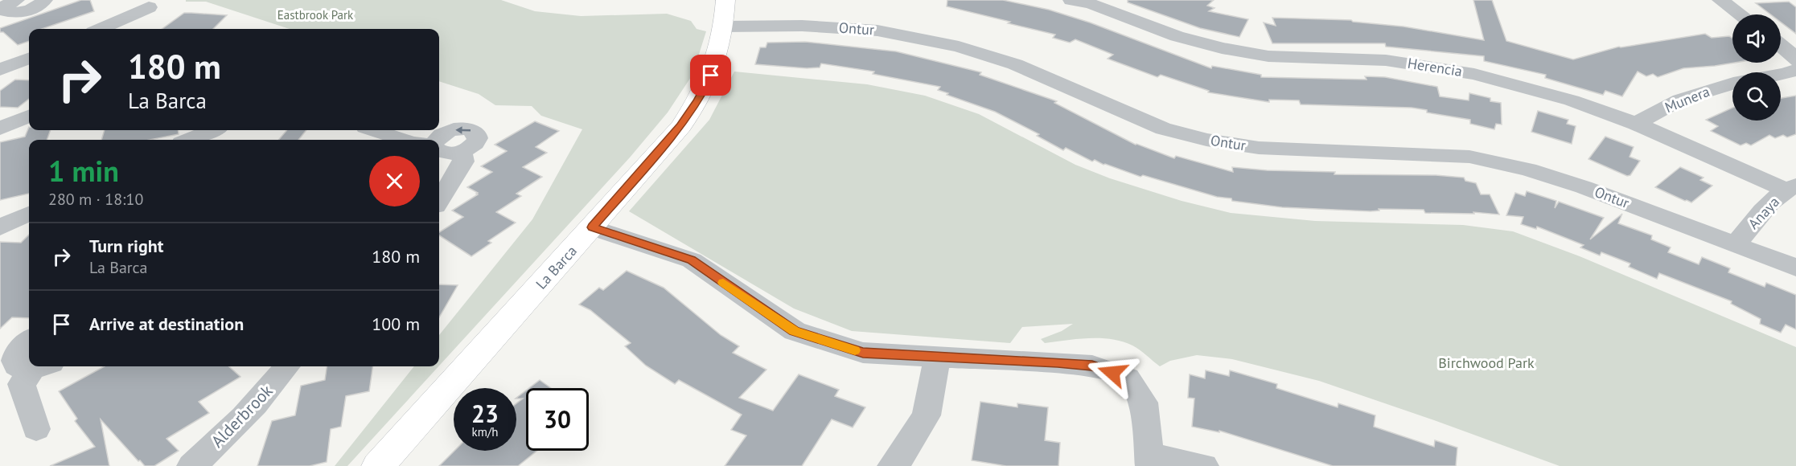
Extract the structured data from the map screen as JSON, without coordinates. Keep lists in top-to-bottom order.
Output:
{
  "streets": {
    "street": [
      "Ontur",
      "Herencia",
      "Munera",
      "Anaya",
      "La Barca",
      "Alderbrook"
    ]
  },
  "crossings": [
    ["Ontur", "Anaya"],
    ["Ontur", "La Barca"],
    ["Herencia", "Munera"],
    ["Herencia", "Anaya"]
  ],
  "parks": ["Eastbrook Park", "Birchwood Park"],
  "page": {
    "turn": ["180 m", "La Barca"],
    "heading": ["1 min", "280 m · 18:10"],
    "list": [
      {
        "name": "Turn right",
        "note": "La Barca",
        "value": "180 m"
      },
      {
        "name": "Arrive at destination",
        "value": "100 m"
      }
    ],
    "speed": "23 km/h",
    "limit": "30"
  }
}
